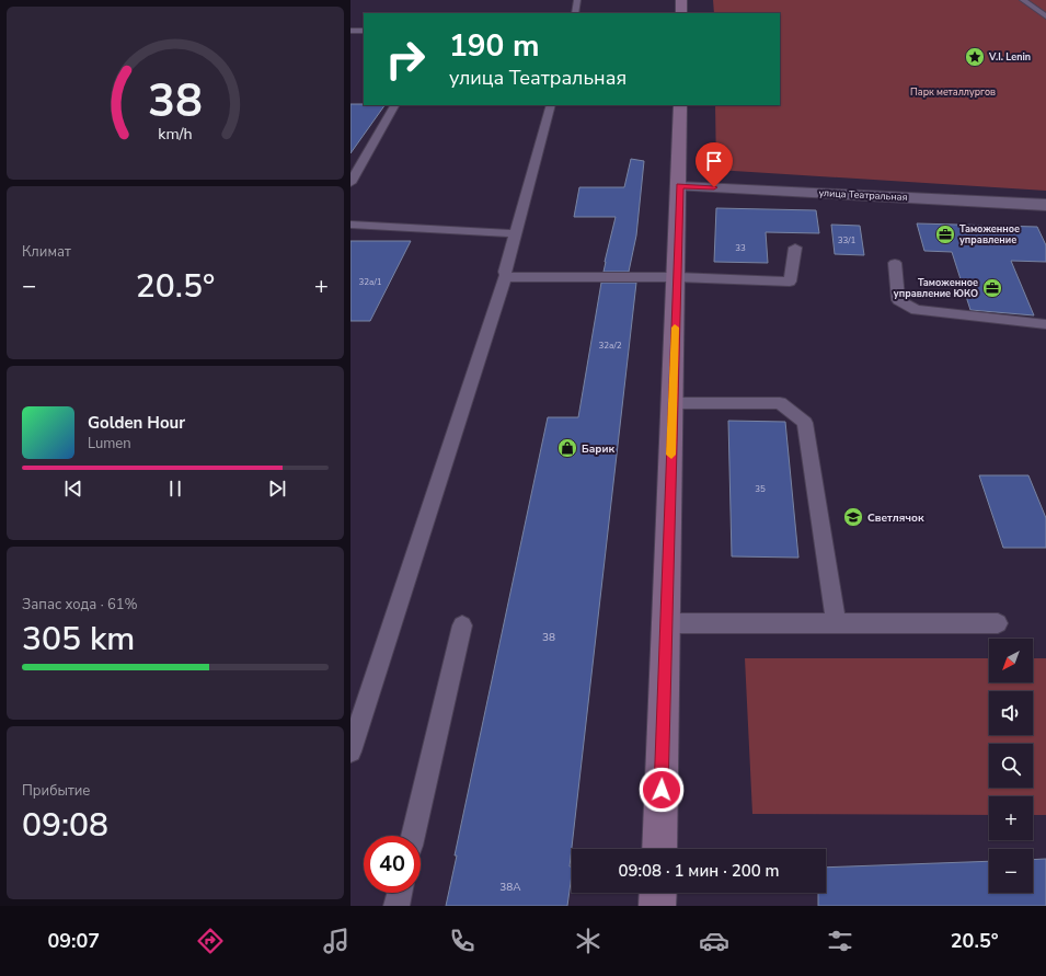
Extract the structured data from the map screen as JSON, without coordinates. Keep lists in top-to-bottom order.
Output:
{
  "streets": {
    "street": ["улица Театральная"]
  },
  "parks": ["Парк металлургов"],
  "places": {
    "place": ["V.I. Lenin"],
    "office": ["Таможенное управление", "Таможенное управление ЮКО"],
    "shop": ["Барик"],
    "school or university": ["Светлячок"]
  },
  "house_numbers": [
    "33/1",
    "33",
    "32а/1",
    "32а/2",
    "35",
    "38",
    "38А"
  ],
  "north": "bottom left",
  "page": {
    "turn": ["190 m", "улица Театральная"],
    "tile": [
      "Климат",
      ["Запас хода · 61%", "305 km"],
      ["Прибытие", "09:08"]
    ],
    "heat": ["−", "20.5°", "+"],
    "song": ["Golden Hour", "Lumen"],
    "map_buttons": ["+", "−"],
    "limit": "40",
    "trip": "09:08 · 1 мин · 200 m",
    "tabs": ["09:07", "20.5°"],
    "gauge": ["38", "km/h"]
  }
}
